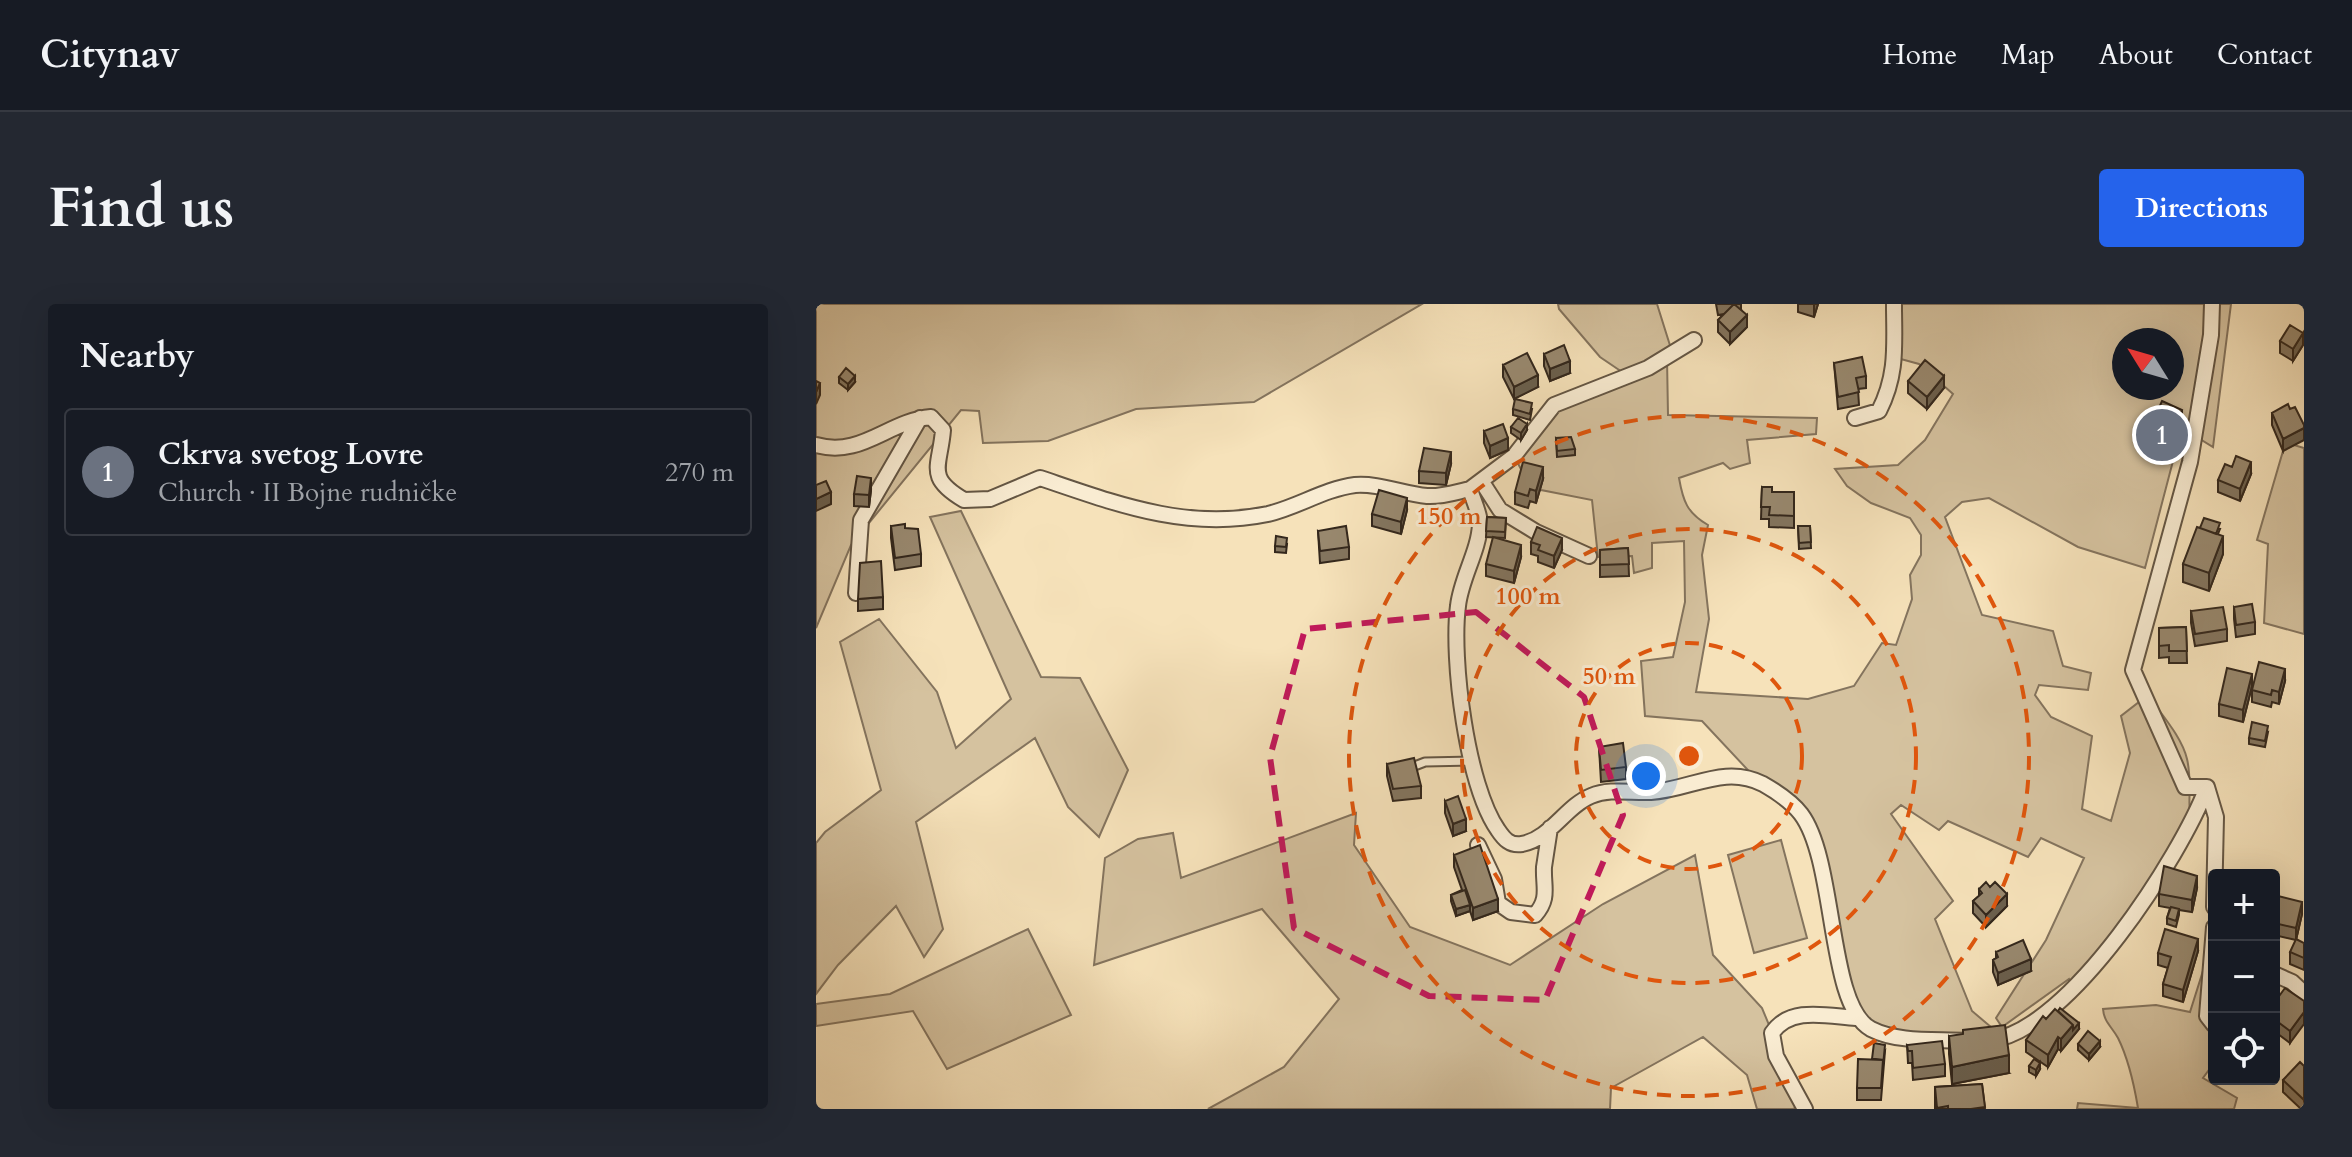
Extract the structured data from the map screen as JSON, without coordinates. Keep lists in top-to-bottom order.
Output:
{
  "north": "top left",
  "page": {
    "header": "Citynav",
    "nav": [
      "Home",
      "Map",
      "About",
      "Contact"
    ],
    "buttons": "Directions",
    "title": "Find us",
    "heading": "Nearby",
    "pins": "1",
    "list": [
      {
        "mark": "1",
        "name": "Ckrva svetog Lovre",
        "note": "Church · II Bojne rudničke",
        "value": "270 m"
      }
    ],
    "map_buttons": ["+", "−"]
  },
  "rings": ["150 m", "100 m", "50 m"]
}
